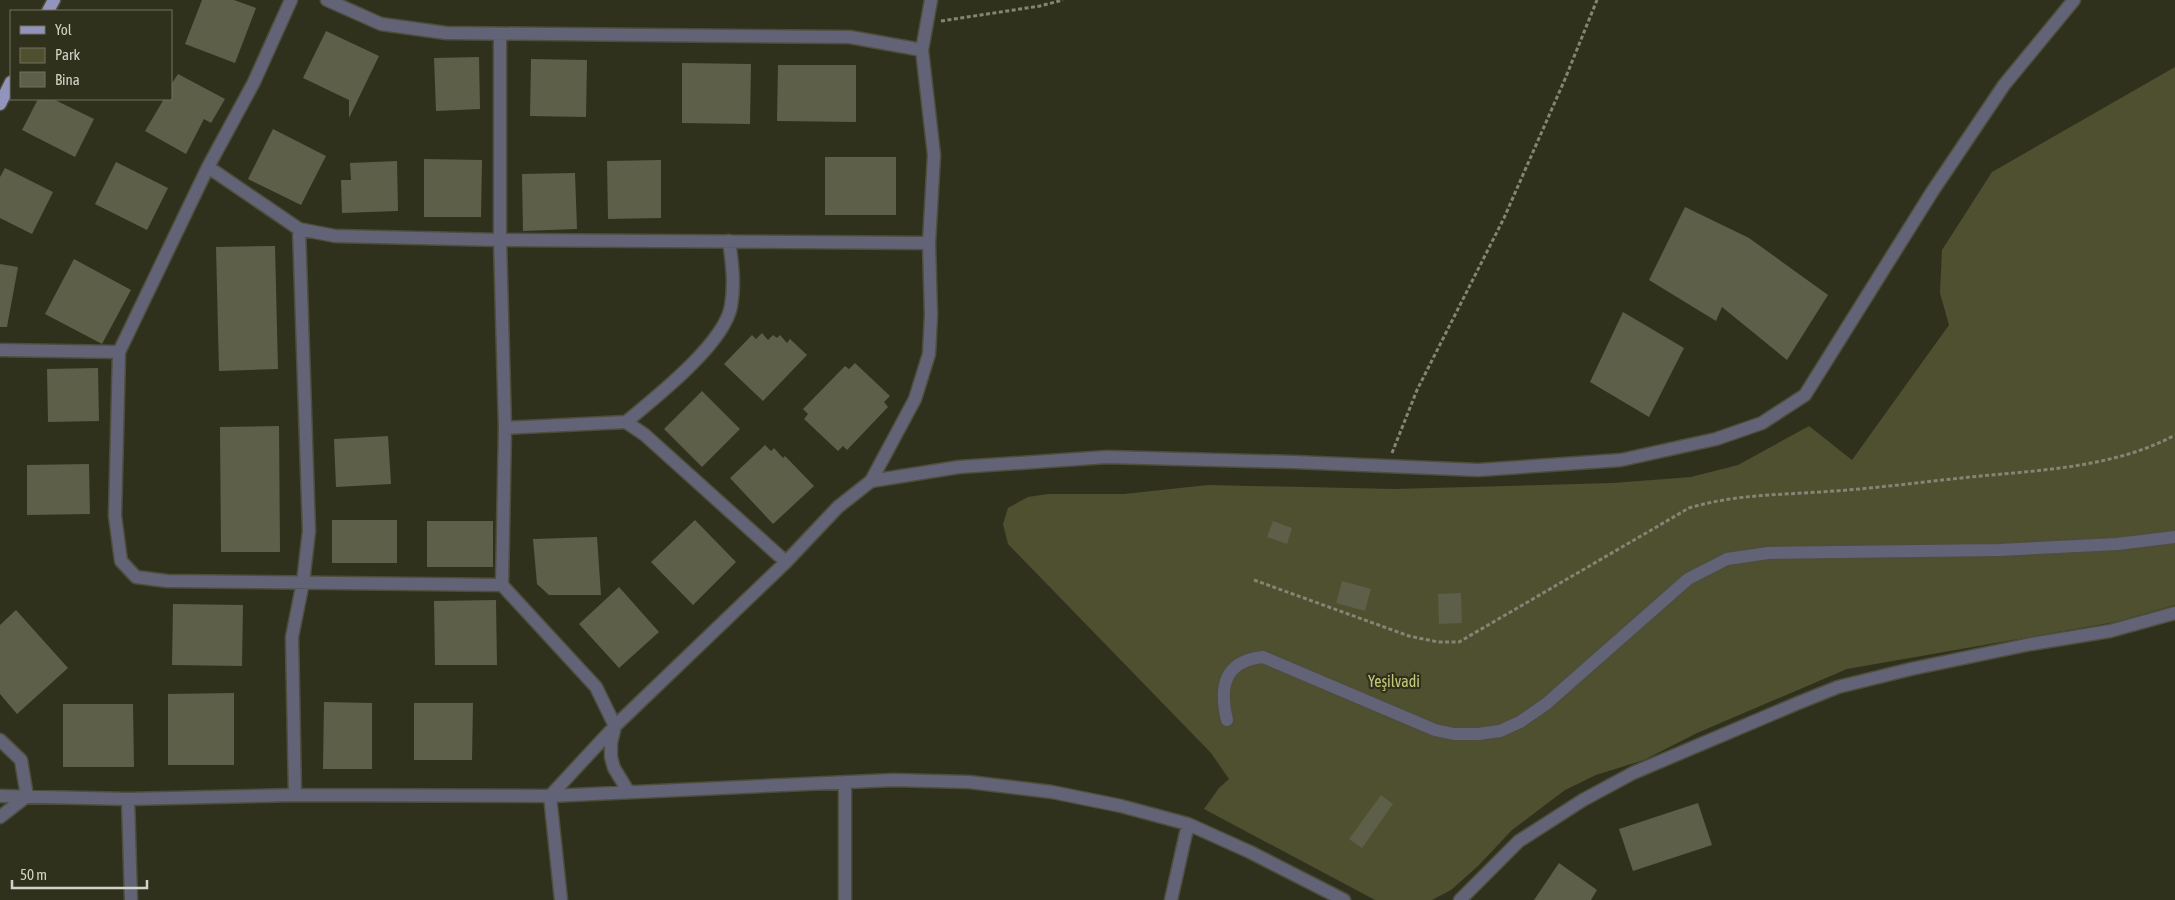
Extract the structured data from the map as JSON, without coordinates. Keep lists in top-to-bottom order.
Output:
{
  "parks": ["Yeşilvadi"],
  "legend": ["Yol", "Park", "Bina"],
  "scale_bar": "50 m"
}
